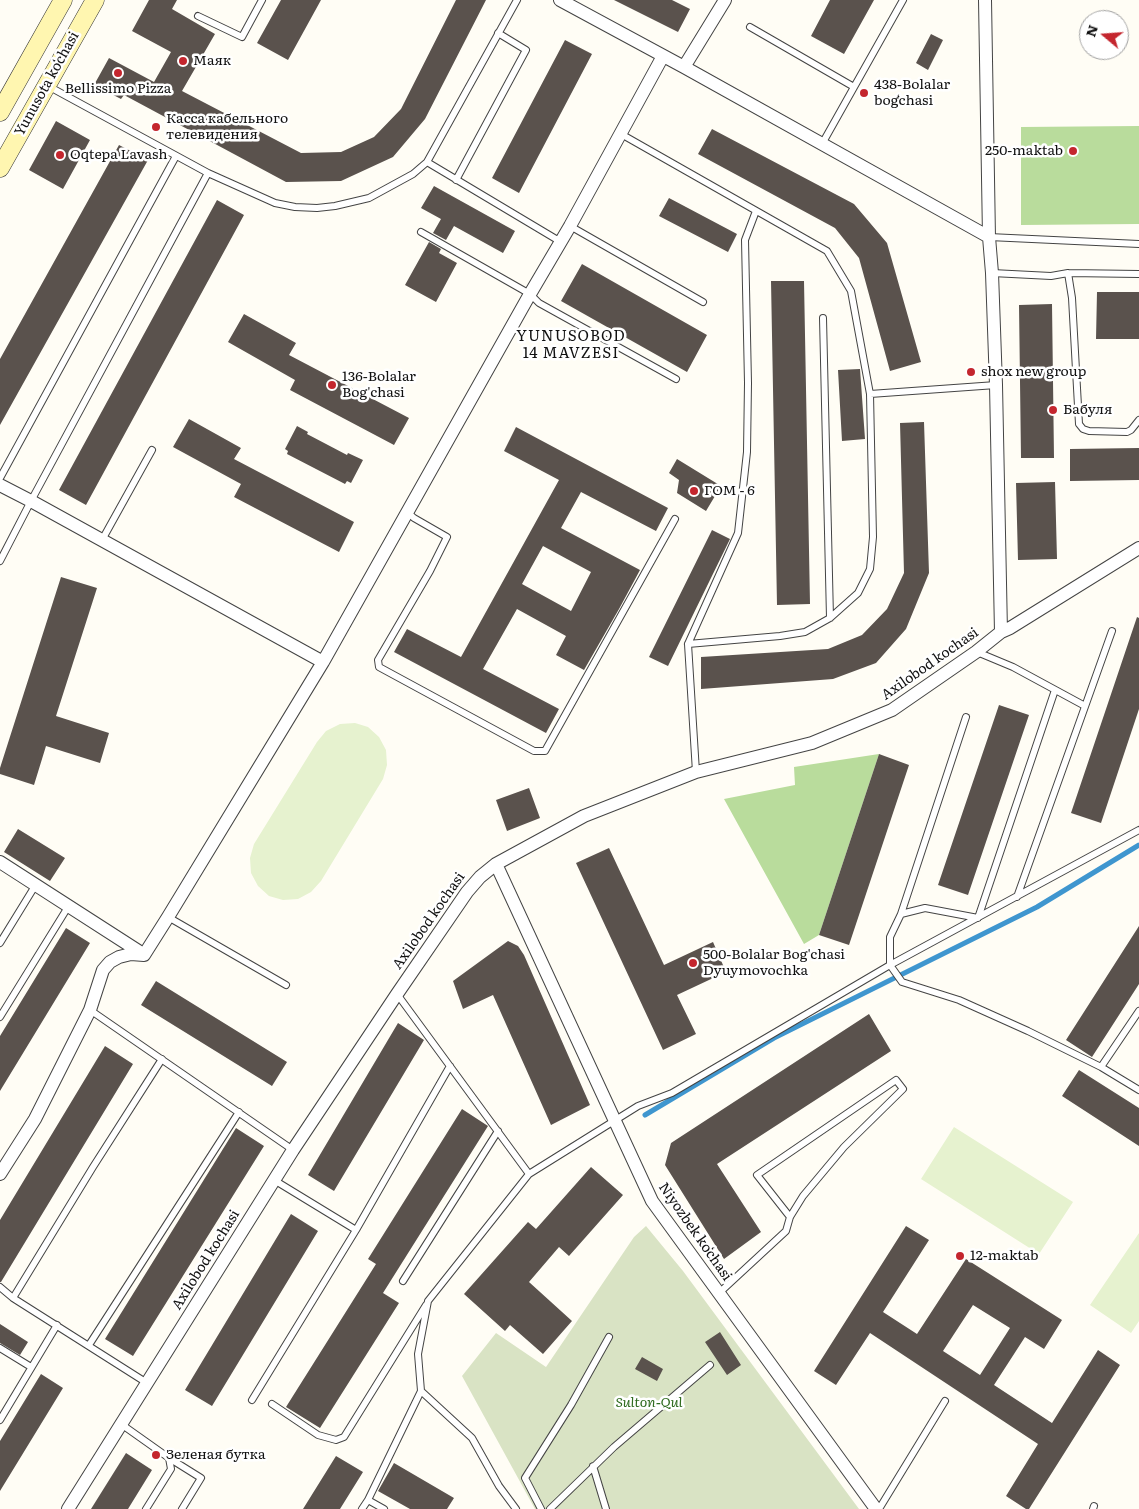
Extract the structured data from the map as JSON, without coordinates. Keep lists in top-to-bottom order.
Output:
{
  "streets": {
    "main road": ["Yunusota koʻchasi"],
    "street": ["Axilobod kochasi", "Niyozbek koʻchasi"]
  },
  "crossings": [
    ["Axilobod kochasi", "Niyozbek koʻchasi"]
  ],
  "districts": ["YUNUSOBOD 14 MAVZESI"],
  "parks": ["Sulton-Qul"],
  "places": [
    "Маяк",
    "Bellissimo Pizza",
    "438-Bolalar bogʻchasi",
    "Касса кабельного телевидения",
    "250-maktab",
    "Oqtepa Lavash",
    "shox new group",
    "136-Bolalar Bog'chasi",
    "Бабуля",
    "ГОМ - 6",
    "500-Bolalar Bog'chasi Dyuymovochka",
    "12-maktab",
    "Зеленая бутка"
  ],
  "north": "left"
}
